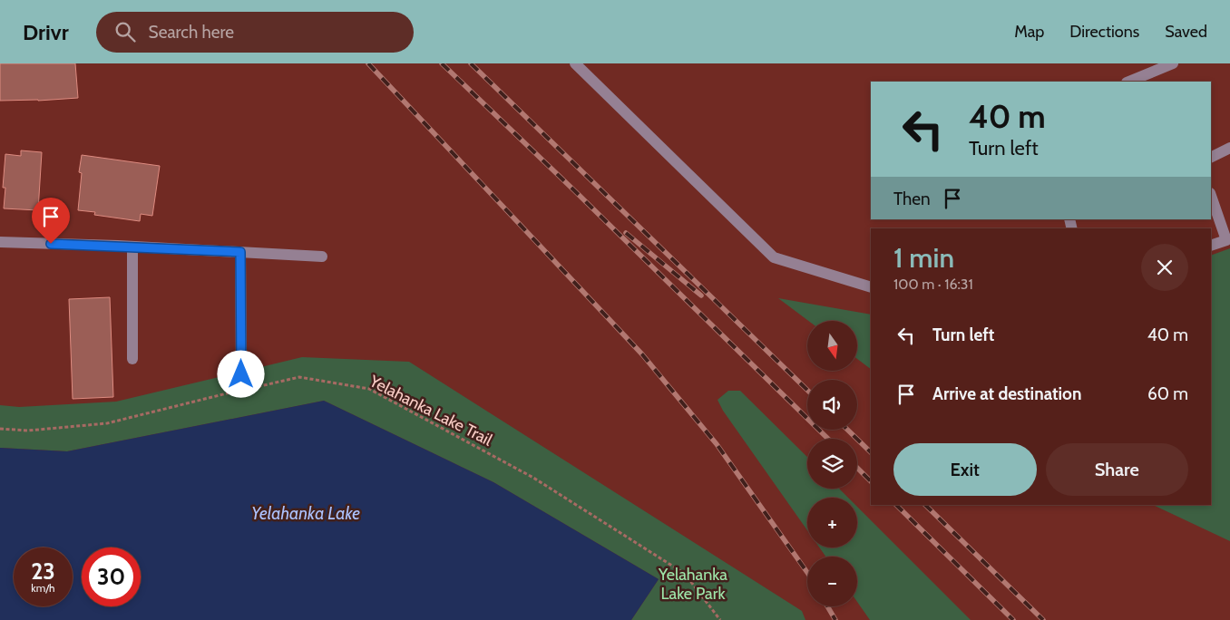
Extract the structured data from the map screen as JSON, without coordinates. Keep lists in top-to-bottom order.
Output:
{
  "streets": {
    "path": ["Yelahanka Lake Trail"]
  },
  "water": ["Yelahanka Lake"],
  "parks": ["Yelahanka Lake Park"],
  "north": "bottom",
  "page": {
    "header": "Drivr",
    "search": "Search here",
    "nav": ["Map", "Directions", "Saved"],
    "turn": ["40 m", "Turn left"],
    "then": "Then",
    "heading": ["1 min", "100 m · 16:31"],
    "list": [
      {
        "name": "Turn left",
        "value": "40 m"
      },
      {
        "name": "Arrive at destination",
        "value": "60 m"
      }
    ],
    "map_buttons": ["+", "−"],
    "buttons": ["Exit", "Share"],
    "speed": "23 km/h",
    "limit": "30"
  }
}
